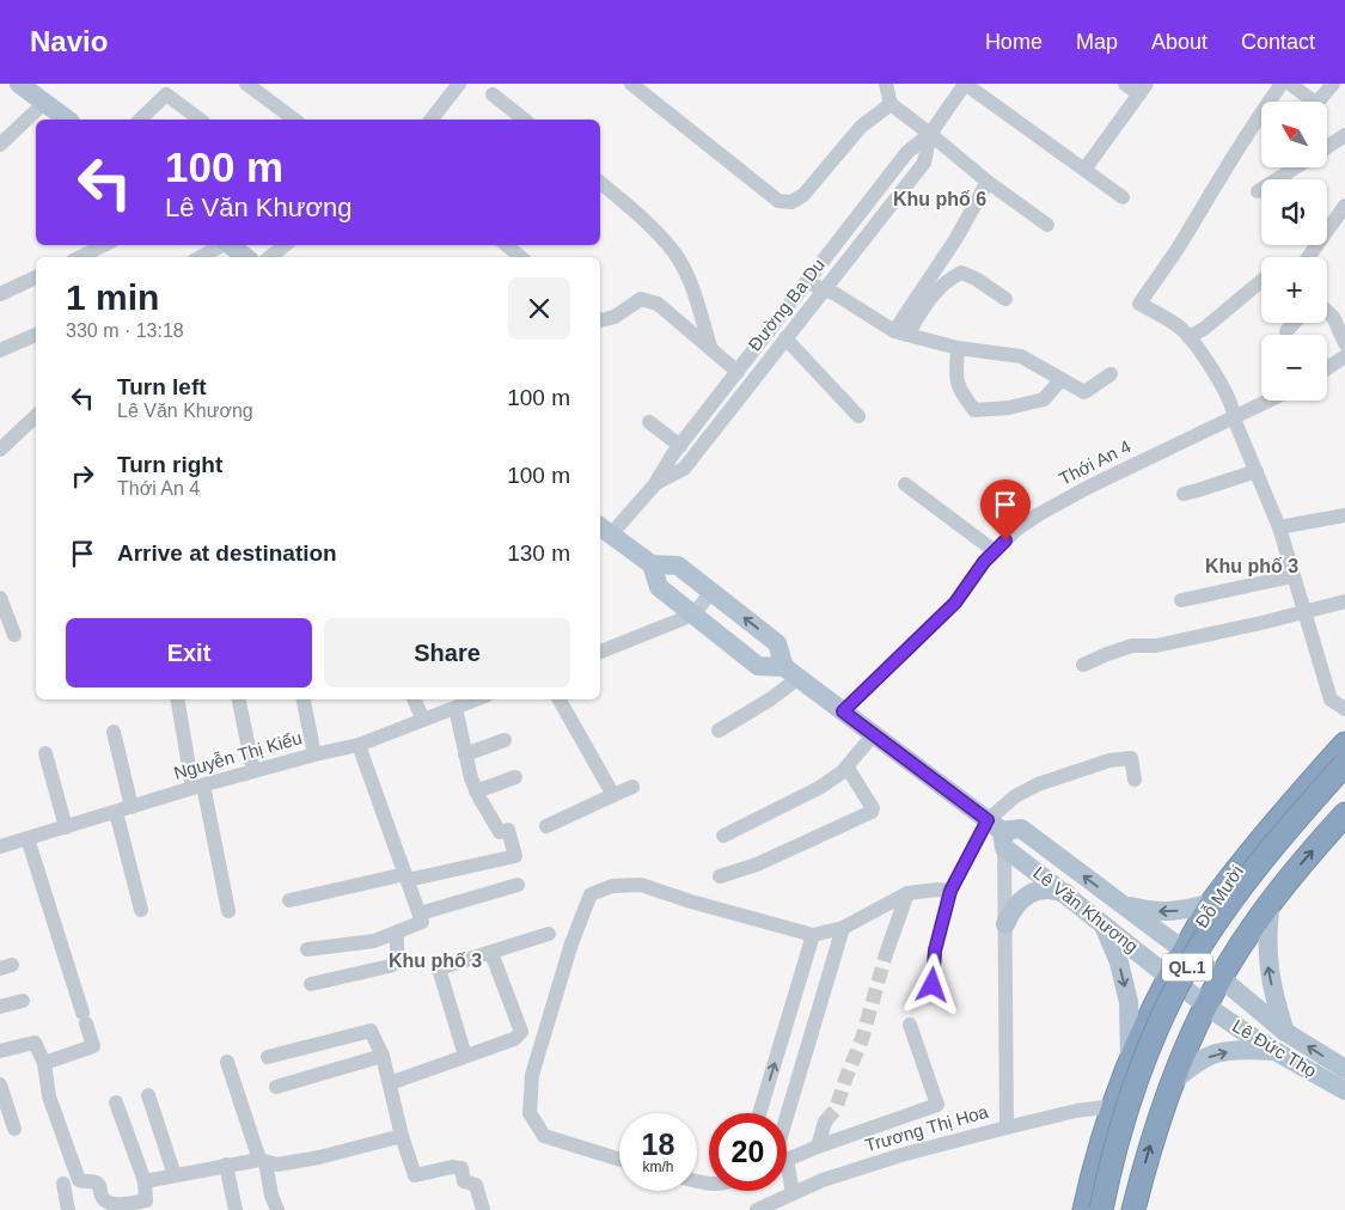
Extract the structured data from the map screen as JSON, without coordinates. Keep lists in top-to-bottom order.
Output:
{
  "streets": {
    "highway": ["Đỗ Mười", "QL.1"],
    "main road": ["Lê Văn Khương", "Lê Đức Thọ"],
    "street": [
      "Đường Ba Du",
      "Thới An 4",
      "Nguyễn Thị Kiểu",
      "Trương Thị Hoa"
    ]
  },
  "crossings": [
    ["Thới An 4", "Lê Văn Khương"],
    ["Đỗ Mười", "Lê Văn Khương"],
    ["Đỗ Mười", "Trương Thị Hoa"],
    ["Lê Văn Khương", "QL.1"],
    ["Lê Văn Khương", "Lê Đức Thọ"],
    ["QL.1", "Lê Đức Thọ"]
  ],
  "districts": ["Khu phố 6", "Khu phố 3", "Khu phố 3"],
  "north": "top left",
  "page": {
    "header": "Navio",
    "nav": [
      "Home",
      "Map",
      "About",
      "Contact"
    ],
    "map_buttons": ["+", "−"],
    "turn": ["100 m", "Lê Văn Khương"],
    "heading": ["1 min", "330 m · 13:18"],
    "list": [
      {
        "name": "Turn left",
        "note": "Lê Văn Khương",
        "value": "100 m"
      },
      {
        "name": "Turn right",
        "note": "Thới An 4",
        "value": "100 m"
      },
      {
        "name": "Arrive at destination",
        "value": "130 m"
      }
    ],
    "buttons": ["Exit", "Share"],
    "speed": "18 km/h",
    "limit": "20"
  }
}
